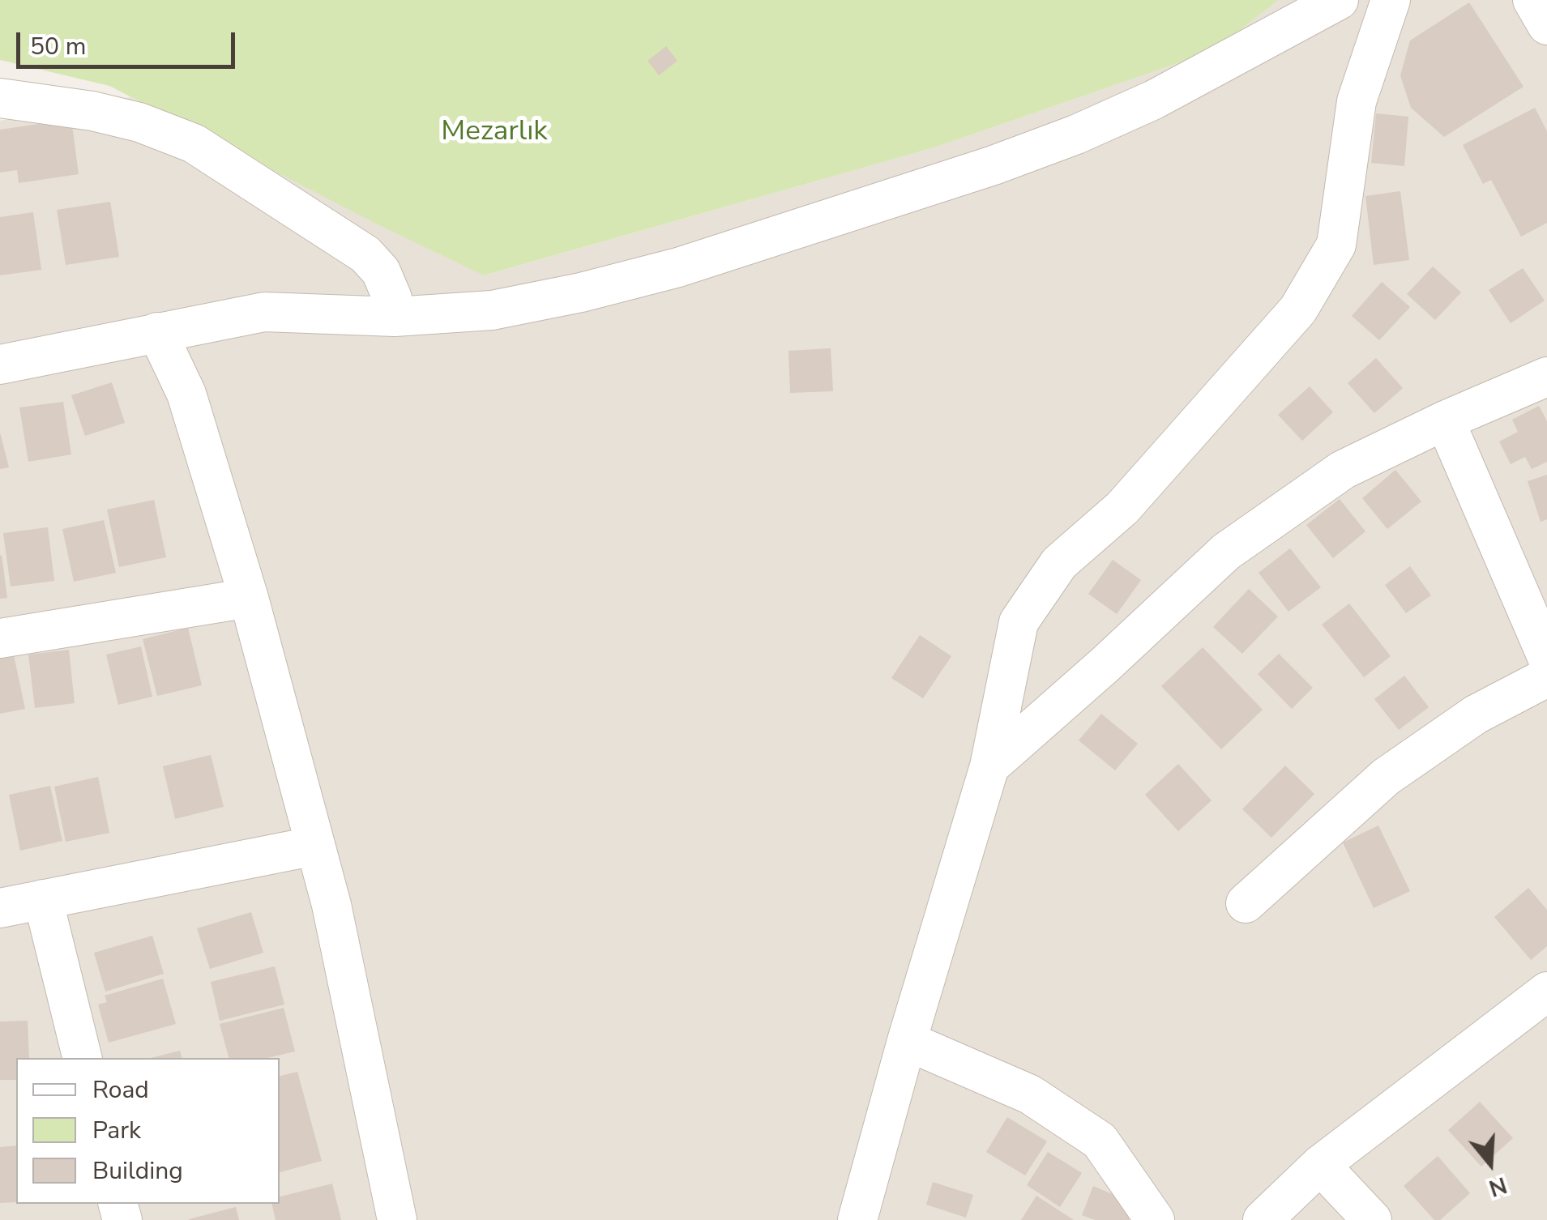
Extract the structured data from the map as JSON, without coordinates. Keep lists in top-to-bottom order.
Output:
{
  "parks": ["Mezarlık"],
  "legend": ["Road", "Park", "Building"],
  "scale_bar": "50 m",
  "north": "bottom"
}
